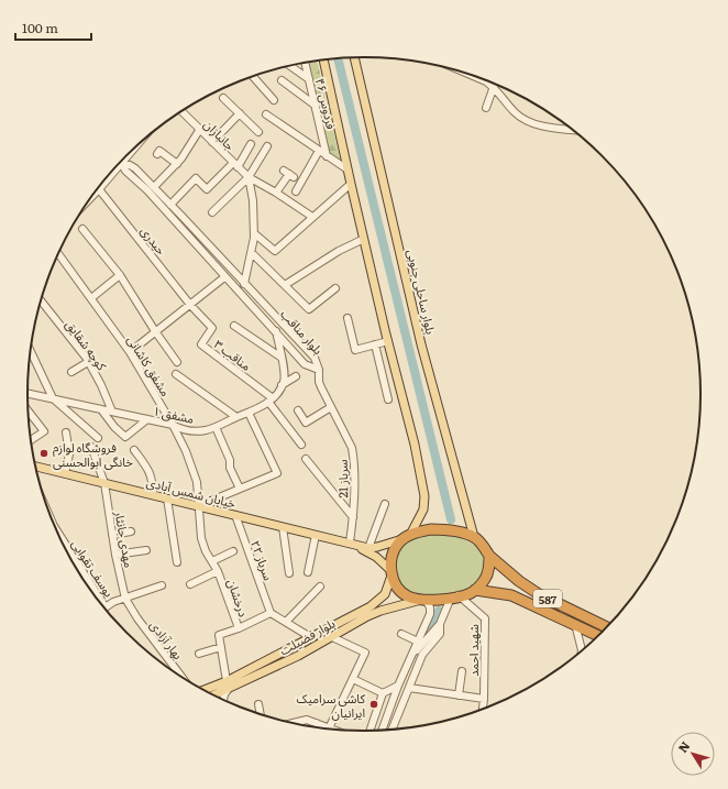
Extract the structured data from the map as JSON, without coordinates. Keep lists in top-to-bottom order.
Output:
{
  "streets": {
    "highway": ["587"],
    "main road": ["بلوار ساحلی جنوبی", "خیابان شمس آبادی", "بلوار فضیلت"],
    "street": [
      "فردوس ۴۶",
      "جانبازان",
      "حیدری",
      "بلوار مناقب",
      "کوچه شقایق",
      "مناقب ۳",
      "مشفق کاشانی",
      "مشفق ۱",
      "سرباز 21",
      "مهدی جانثار",
      "سرباز ۲۲",
      "یوسف تقوایی",
      "درخشان",
      "بهار آزادی",
      "شهید احمد"
    ]
  },
  "crossings": [
    ["حیدری", "مناقب ۳"],
    ["بلوار ساحلی جنوبی", "587"],
    ["بلوار ساحلی جنوبی", "بلوار فضیلت"],
    ["بلوار ساحلی جنوبی", "شهید احمد"],
    ["بلوار مناقب", "سرباز 21"],
    ["کوچه شقایق", "مشفق ۱"],
    ["مناقب ۳", "مشفق ۱"],
    ["مشفق کاشانی", "مشفق ۱"],
    ["مشفق کاشانی", "خیابان شمس آبادی"],
    ["مشفق کاشانی", "درخشان"],
    ["سرباز 21", "خیابان شمس آبادی"],
    ["خیابان شمس آبادی", "مهدی جانثار"],
    ["خیابان شمس آبادی", "سرباز ۲۲"],
    ["خیابان شمس آبادی", "درخشان"],
    ["مهدی جانثار", "بهار آزادی"],
    ["587", "بلوار فضیلت"],
    ["587", "شهید احمد"],
    ["بلوار فضیلت", "شهید احمد"]
  ],
  "places": ["فروشگاه لوازم خانگی ابوالحسنی", "کاشی سرامیک ایرانیان"],
  "scale_bar": "100 m",
  "north": "top left"
}
